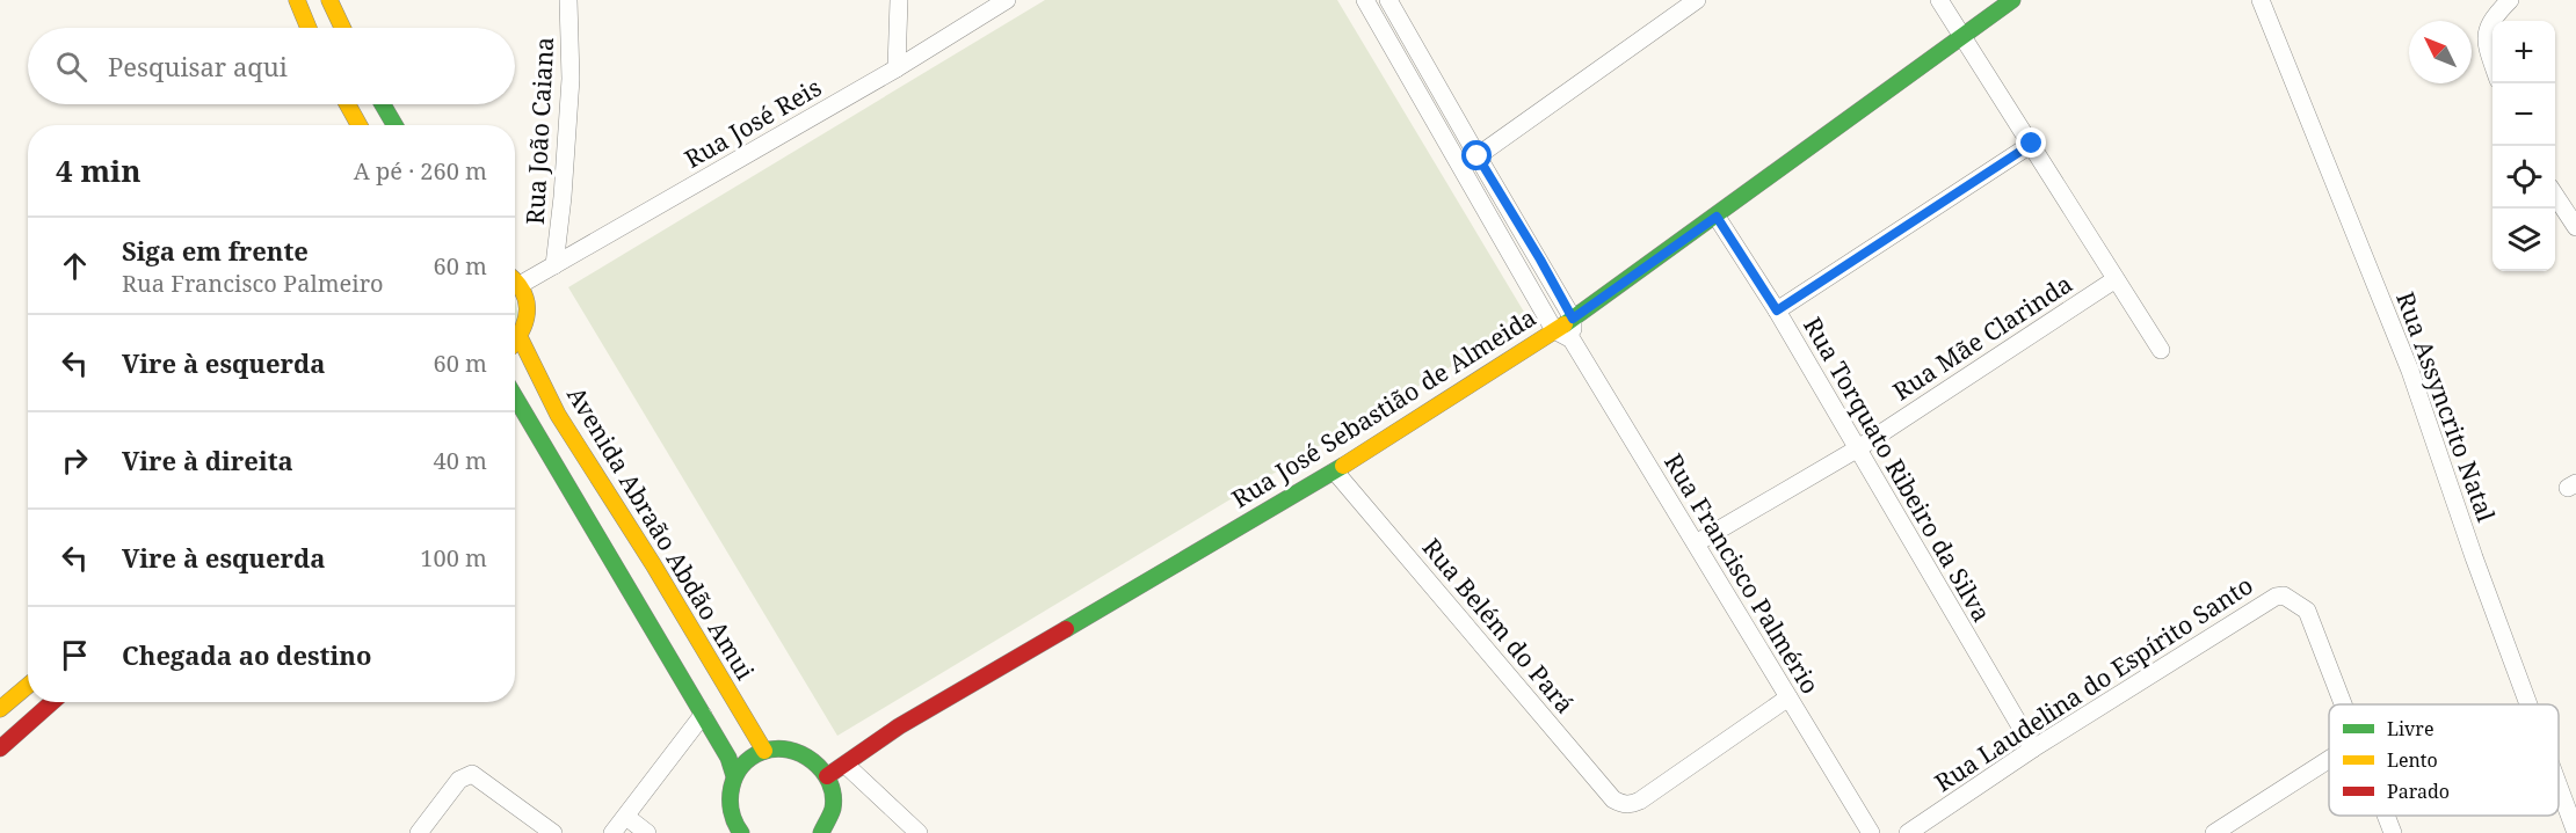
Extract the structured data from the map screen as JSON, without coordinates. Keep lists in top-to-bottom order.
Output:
{
  "streets": {
    "street": [
      "Rua José Reis",
      "Rua João Caiana",
      "Rua Mãe Clarinda",
      "Rua Assyncrito Natal",
      "Rua José Sebastião de Almeida",
      "Rua Torquato Ribeiro da Silva",
      "Avenida Abraão Abdão Amui",
      "Rua Francisco Palmério",
      "Rua Belém do Pará",
      "Rua Laudelina do Espírito Santo"
    ]
  },
  "crossings": [
    ["Rua José Reis", "Rua João Caiana"],
    ["Rua Mãe Clarinda", "Rua Torquato Ribeiro da Silva"],
    ["Rua Mãe Clarinda", "Rua Francisco Palmério"],
    ["Rua José Sebastião de Almeida", "Rua Torquato Ribeiro da Silva"],
    ["Rua José Sebastião de Almeida", "Rua Belém do Pará"],
    ["Rua Torquato Ribeiro da Silva", "Rua Laudelina do Espírito Santo"],
    ["Rua Francisco Palmério", "Rua Belém do Pará"]
  ],
  "legend": ["Livre", "Lento", "Parado"],
  "north": "top left",
  "page": {
    "map_buttons": ["+", "−"],
    "search": "Pesquisar aqui",
    "heading": ["4 min", "A pé · 260 m"],
    "list": [
      ["Siga em frente", "Rua Francisco Palmeiro", "60 m"],
      ["Vire à esquerda", "60 m"],
      ["Vire à direita", "40 m"],
      ["Vire à esquerda", "100 m"],
      "Chegada ao destino"
    ]
  }
}
